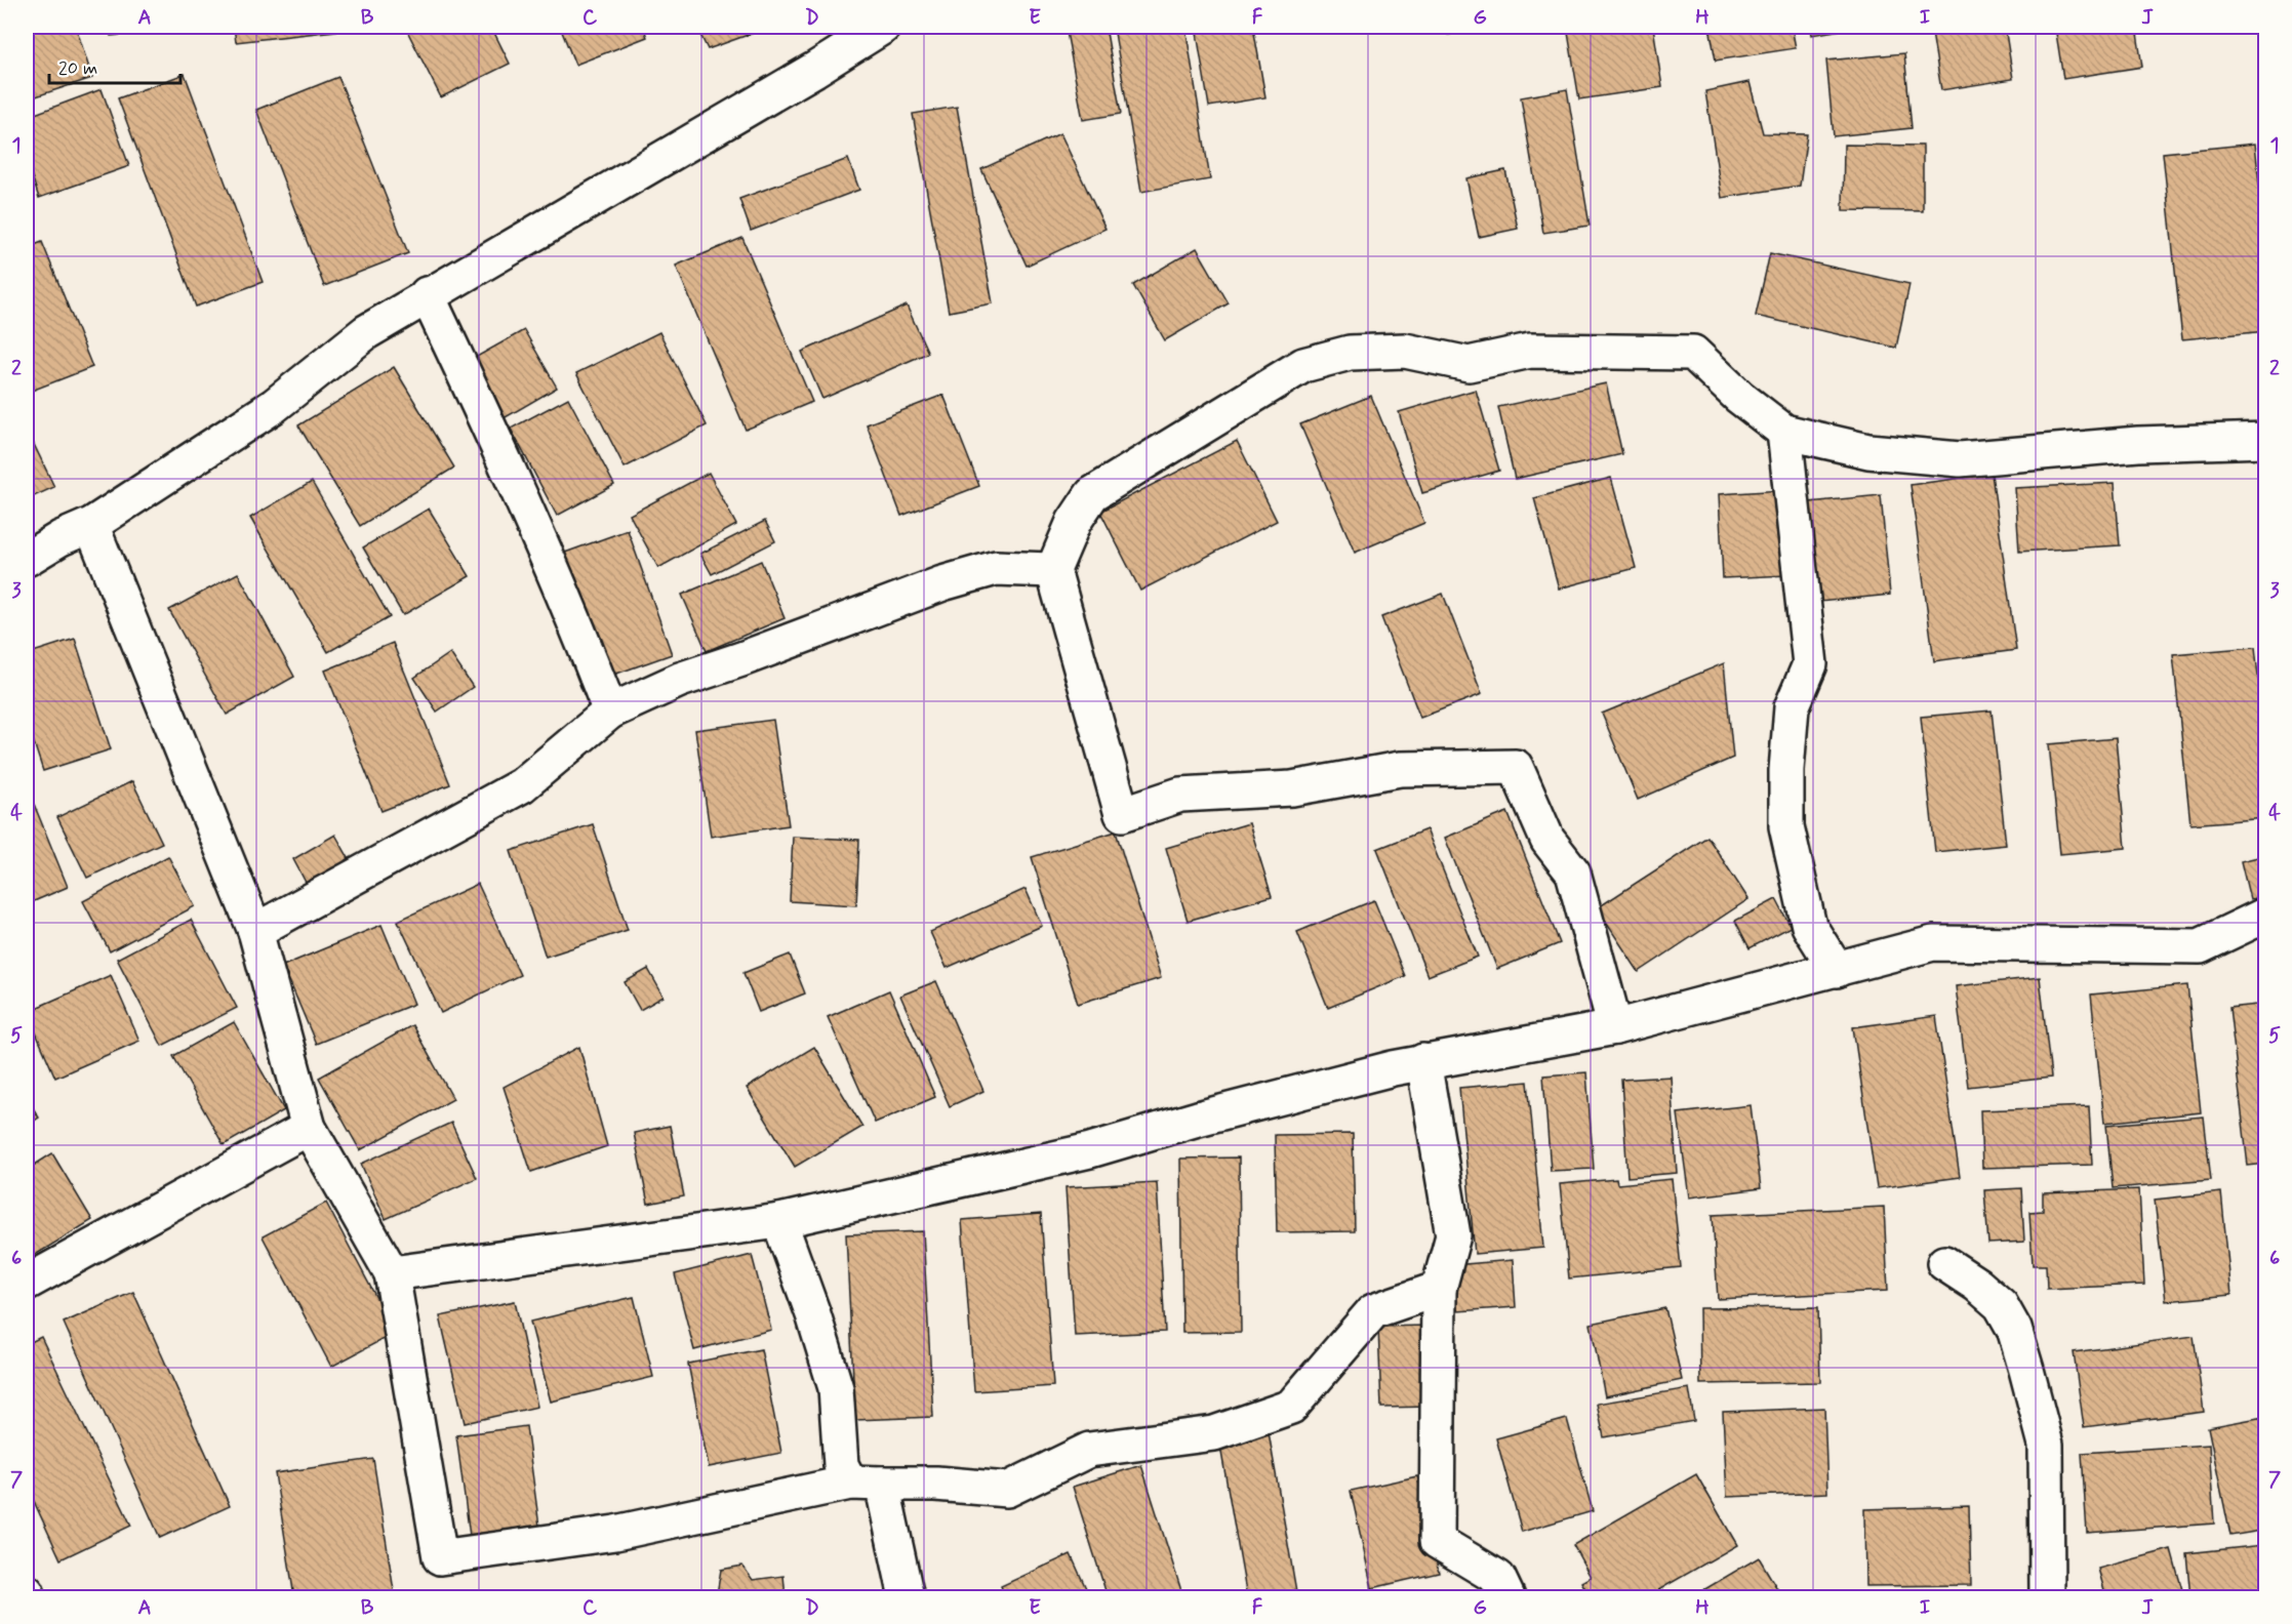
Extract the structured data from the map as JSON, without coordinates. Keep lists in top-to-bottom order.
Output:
{
  "scale_bar": "20 m",
  "grid": {
    "columns": [
      "A",
      "B",
      "C",
      "D",
      "E",
      "F",
      "G",
      "H",
      "I",
      "J"
    ],
    "rows": [
      "1",
      "2",
      "3",
      "4",
      "5",
      "6",
      "7"
    ]
  }
}
